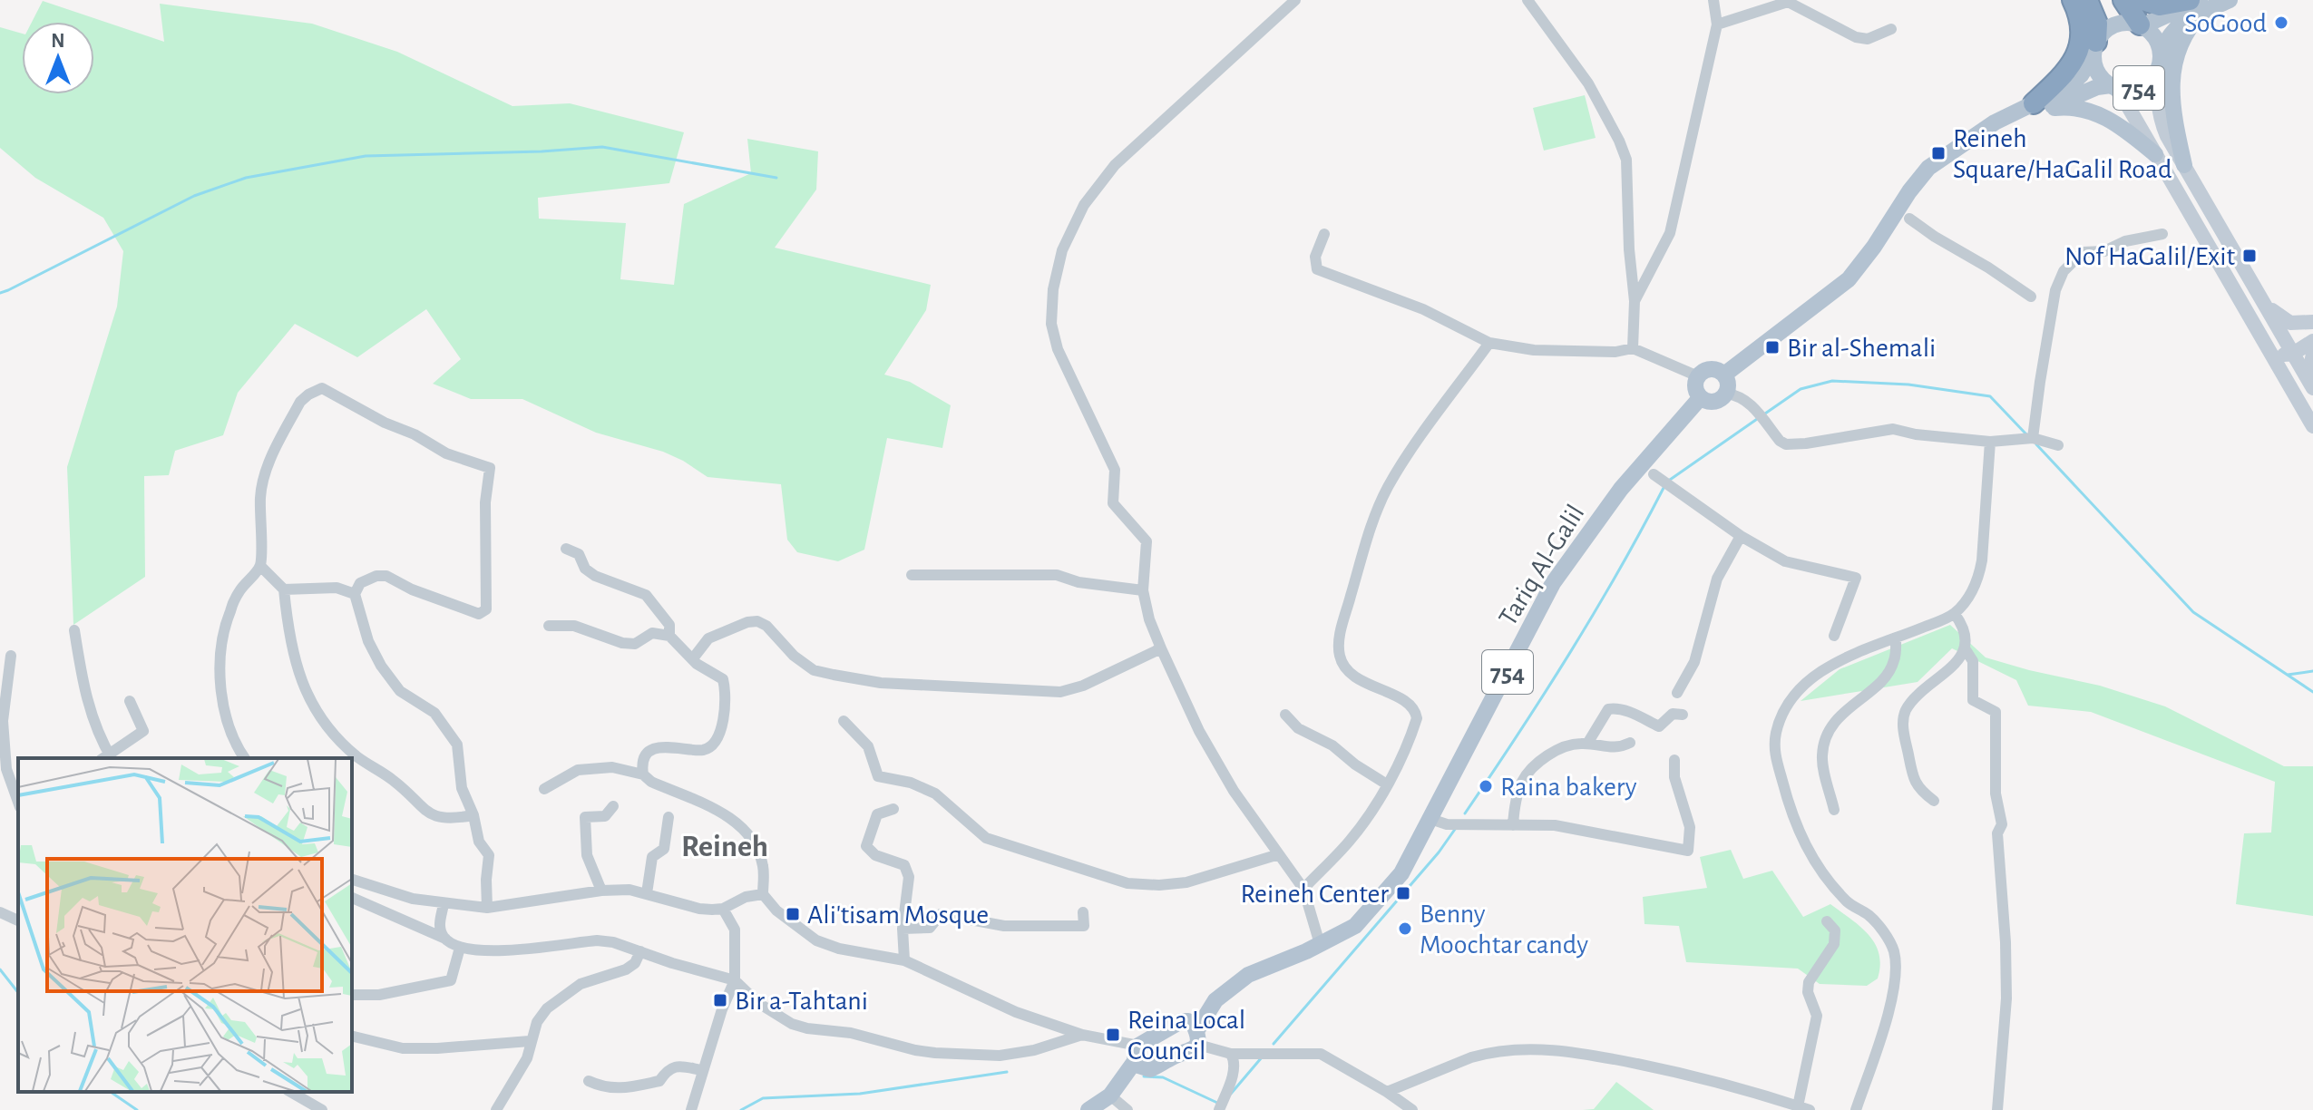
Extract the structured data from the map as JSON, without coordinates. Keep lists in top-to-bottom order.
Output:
{
  "streets": {
    "main road": ["754", "Tariq Al-Galil"]
  },
  "crossings": [
    ["754", "Tariq Al-Galil"]
  ],
  "districts": ["Reineh"],
  "places": {
    "other": ["SoGood", "Raina bakery", "Benny Moochtar candy"],
    "transit": [
      "Reineh Square/HaGalil Road",
      "Nof HaGalil/Exit",
      "Bir al-Shemali",
      "Reineh Center",
      "Ali'tisam Mosque",
      "Bir a-Tahtani",
      "Reina Local Council"
    ]
  },
  "north": "top"
}
